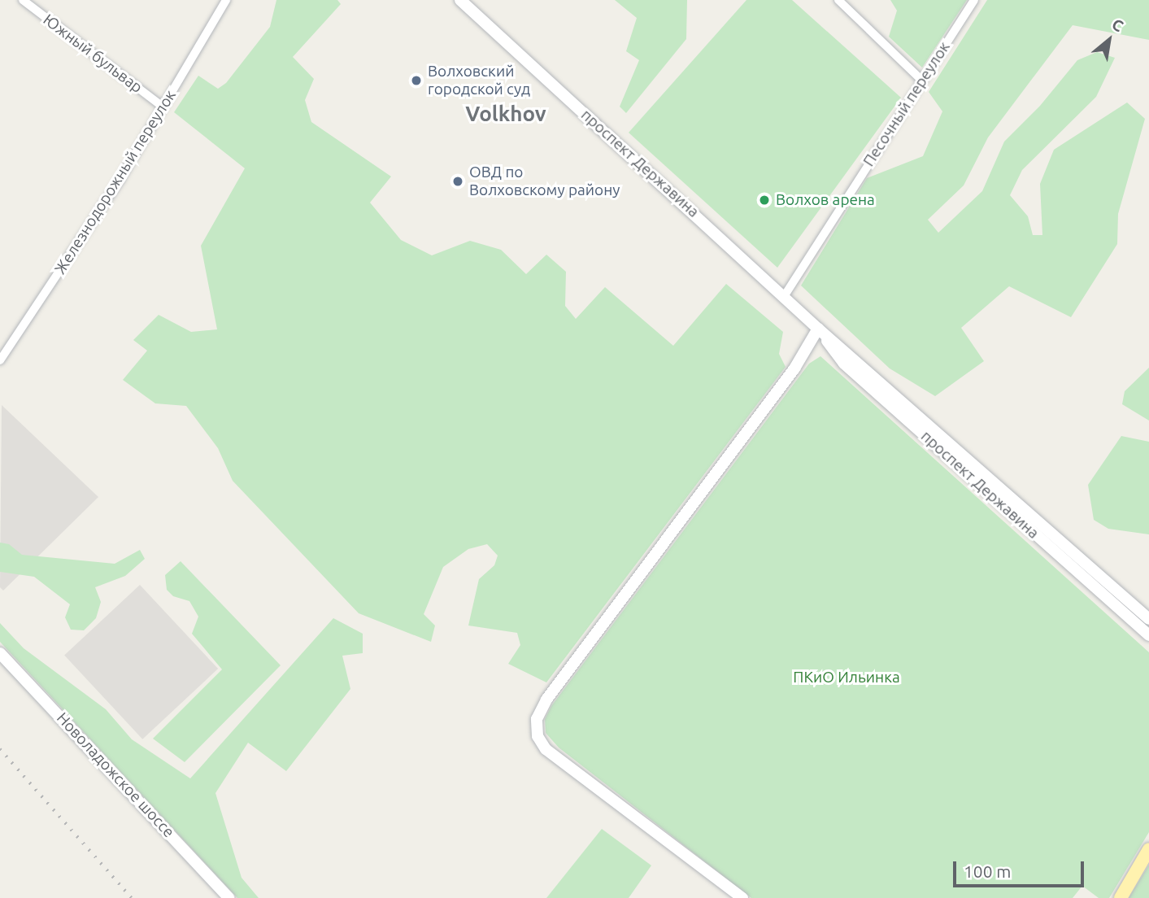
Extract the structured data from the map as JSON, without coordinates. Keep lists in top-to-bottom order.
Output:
{
  "streets": {
    "main road": ["проспект Державина", "Новоладожское шоссе"],
    "street": ["Южный бульвар", "Песочный переулок", "Железнодорожный переулок"]
  },
  "crossings": [
    ["Южный бульвар", "Железнодорожный переулок"],
    ["Песочный переулок", "проспект Державина"]
  ],
  "districts": ["Volkhov"],
  "parks": ["ПКиО Ильинка"],
  "places": ["Волховский городской суд", "ОВД по Волховскому району", "Волхов арена"],
  "scale_bar": "100 m",
  "north": "top right"
}
